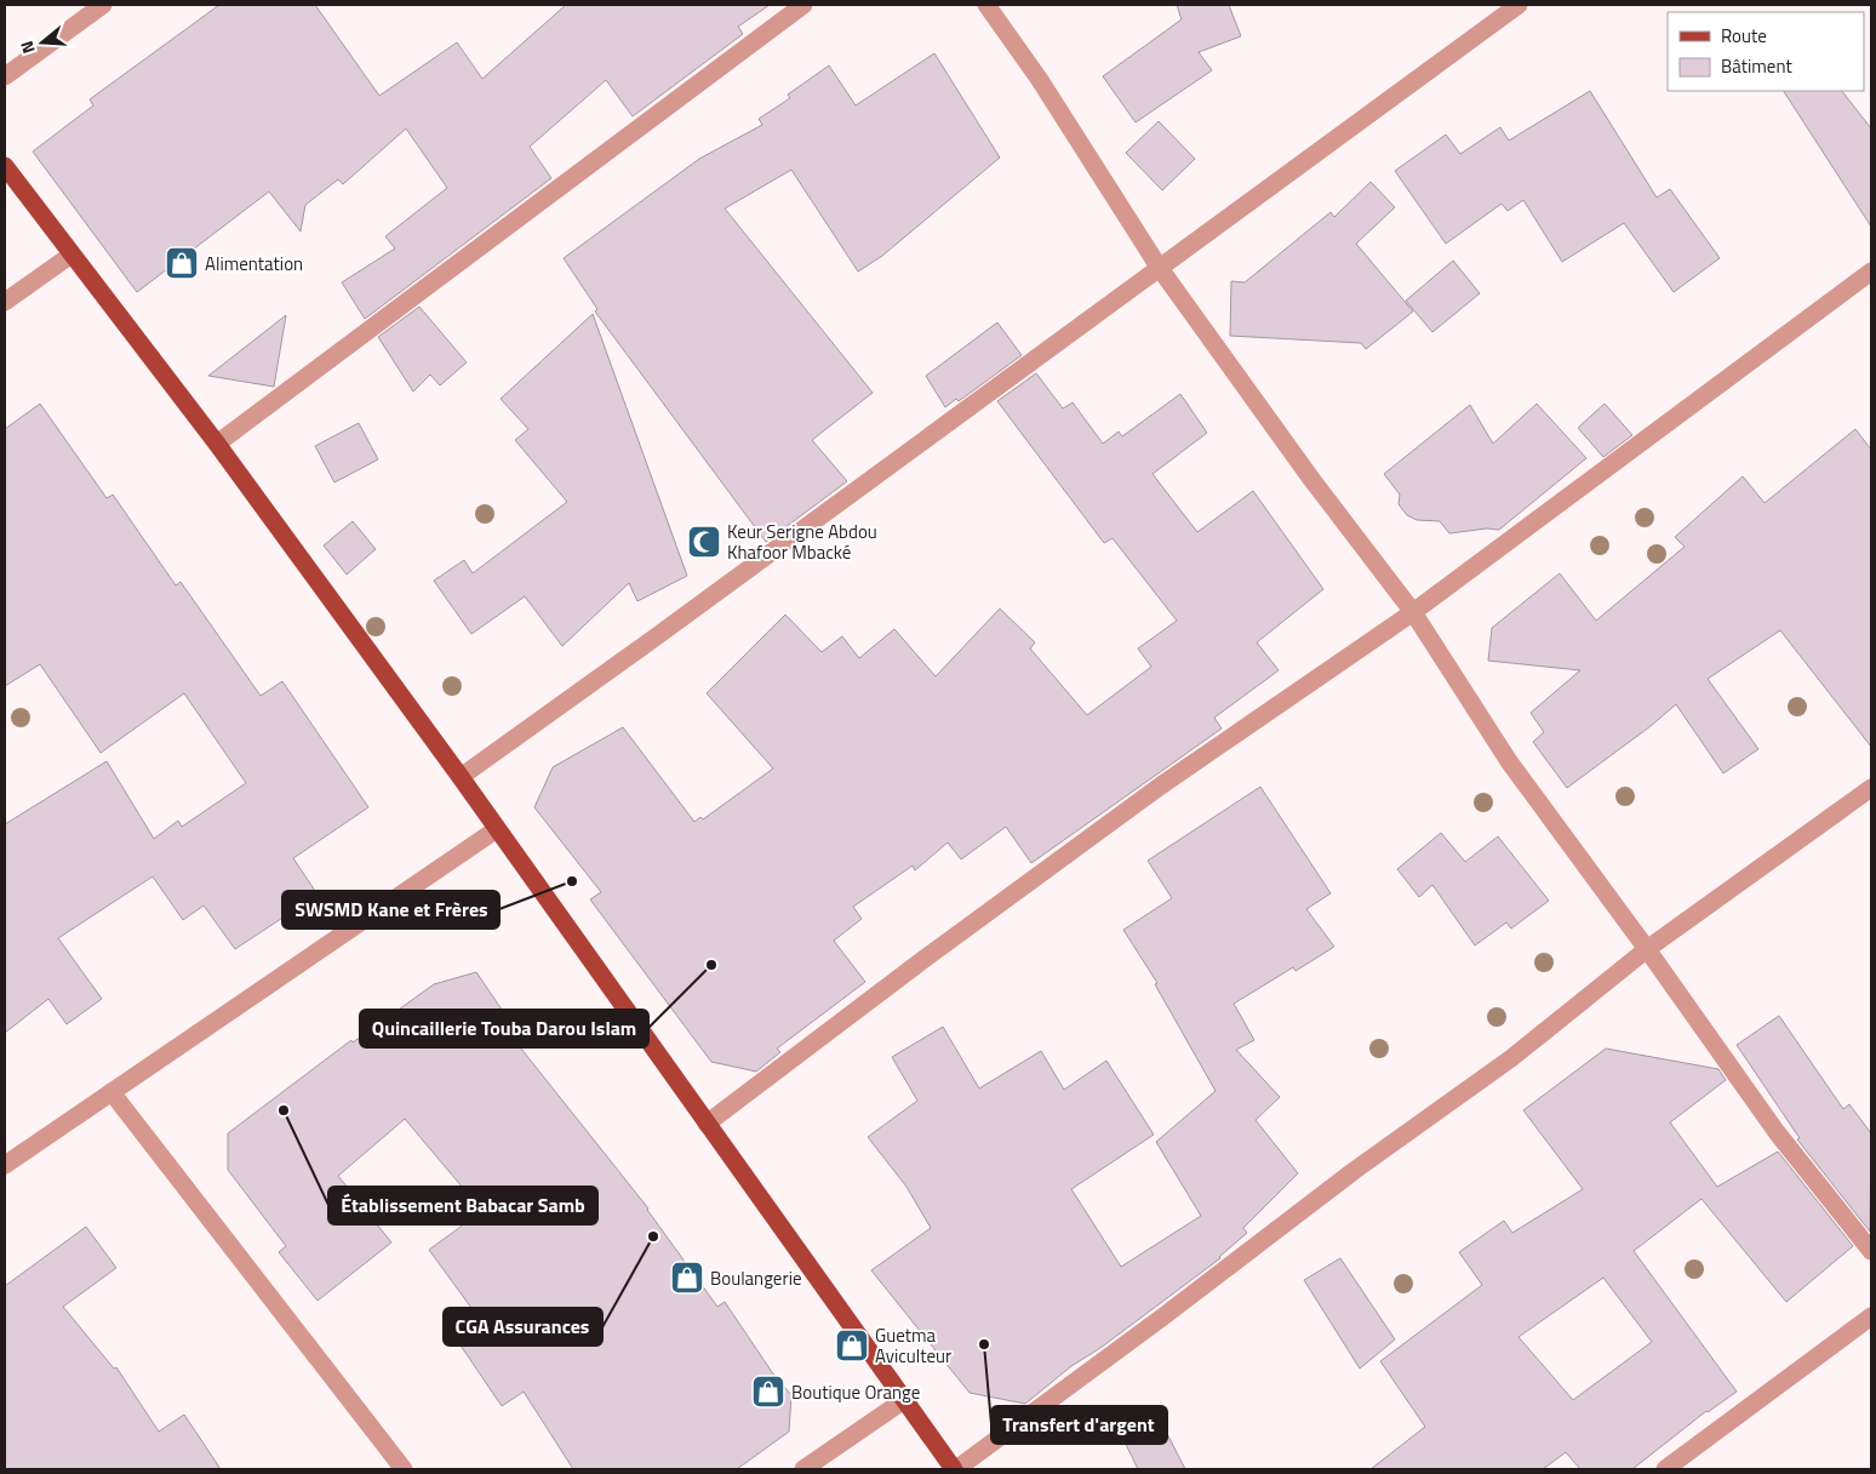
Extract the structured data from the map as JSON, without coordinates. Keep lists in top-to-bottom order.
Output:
{
  "places": {
    "shop": [
      "Alimentation",
      "Boulangerie",
      "Guetma Aviculteur",
      "Boutique Orange"
    ],
    "mosque": ["Keur Serigne Abdou Khafoor Mbacké"],
    "other": [
      "SWSMD Kane et Frères",
      "Quincaillerie Touba Darou Islam",
      "Établissement Babacar Samb",
      "CGA Assurances",
      "Transfert d'argent"
    ]
  },
  "legend": ["Route", "Bâtiment"],
  "north": "left"
}
